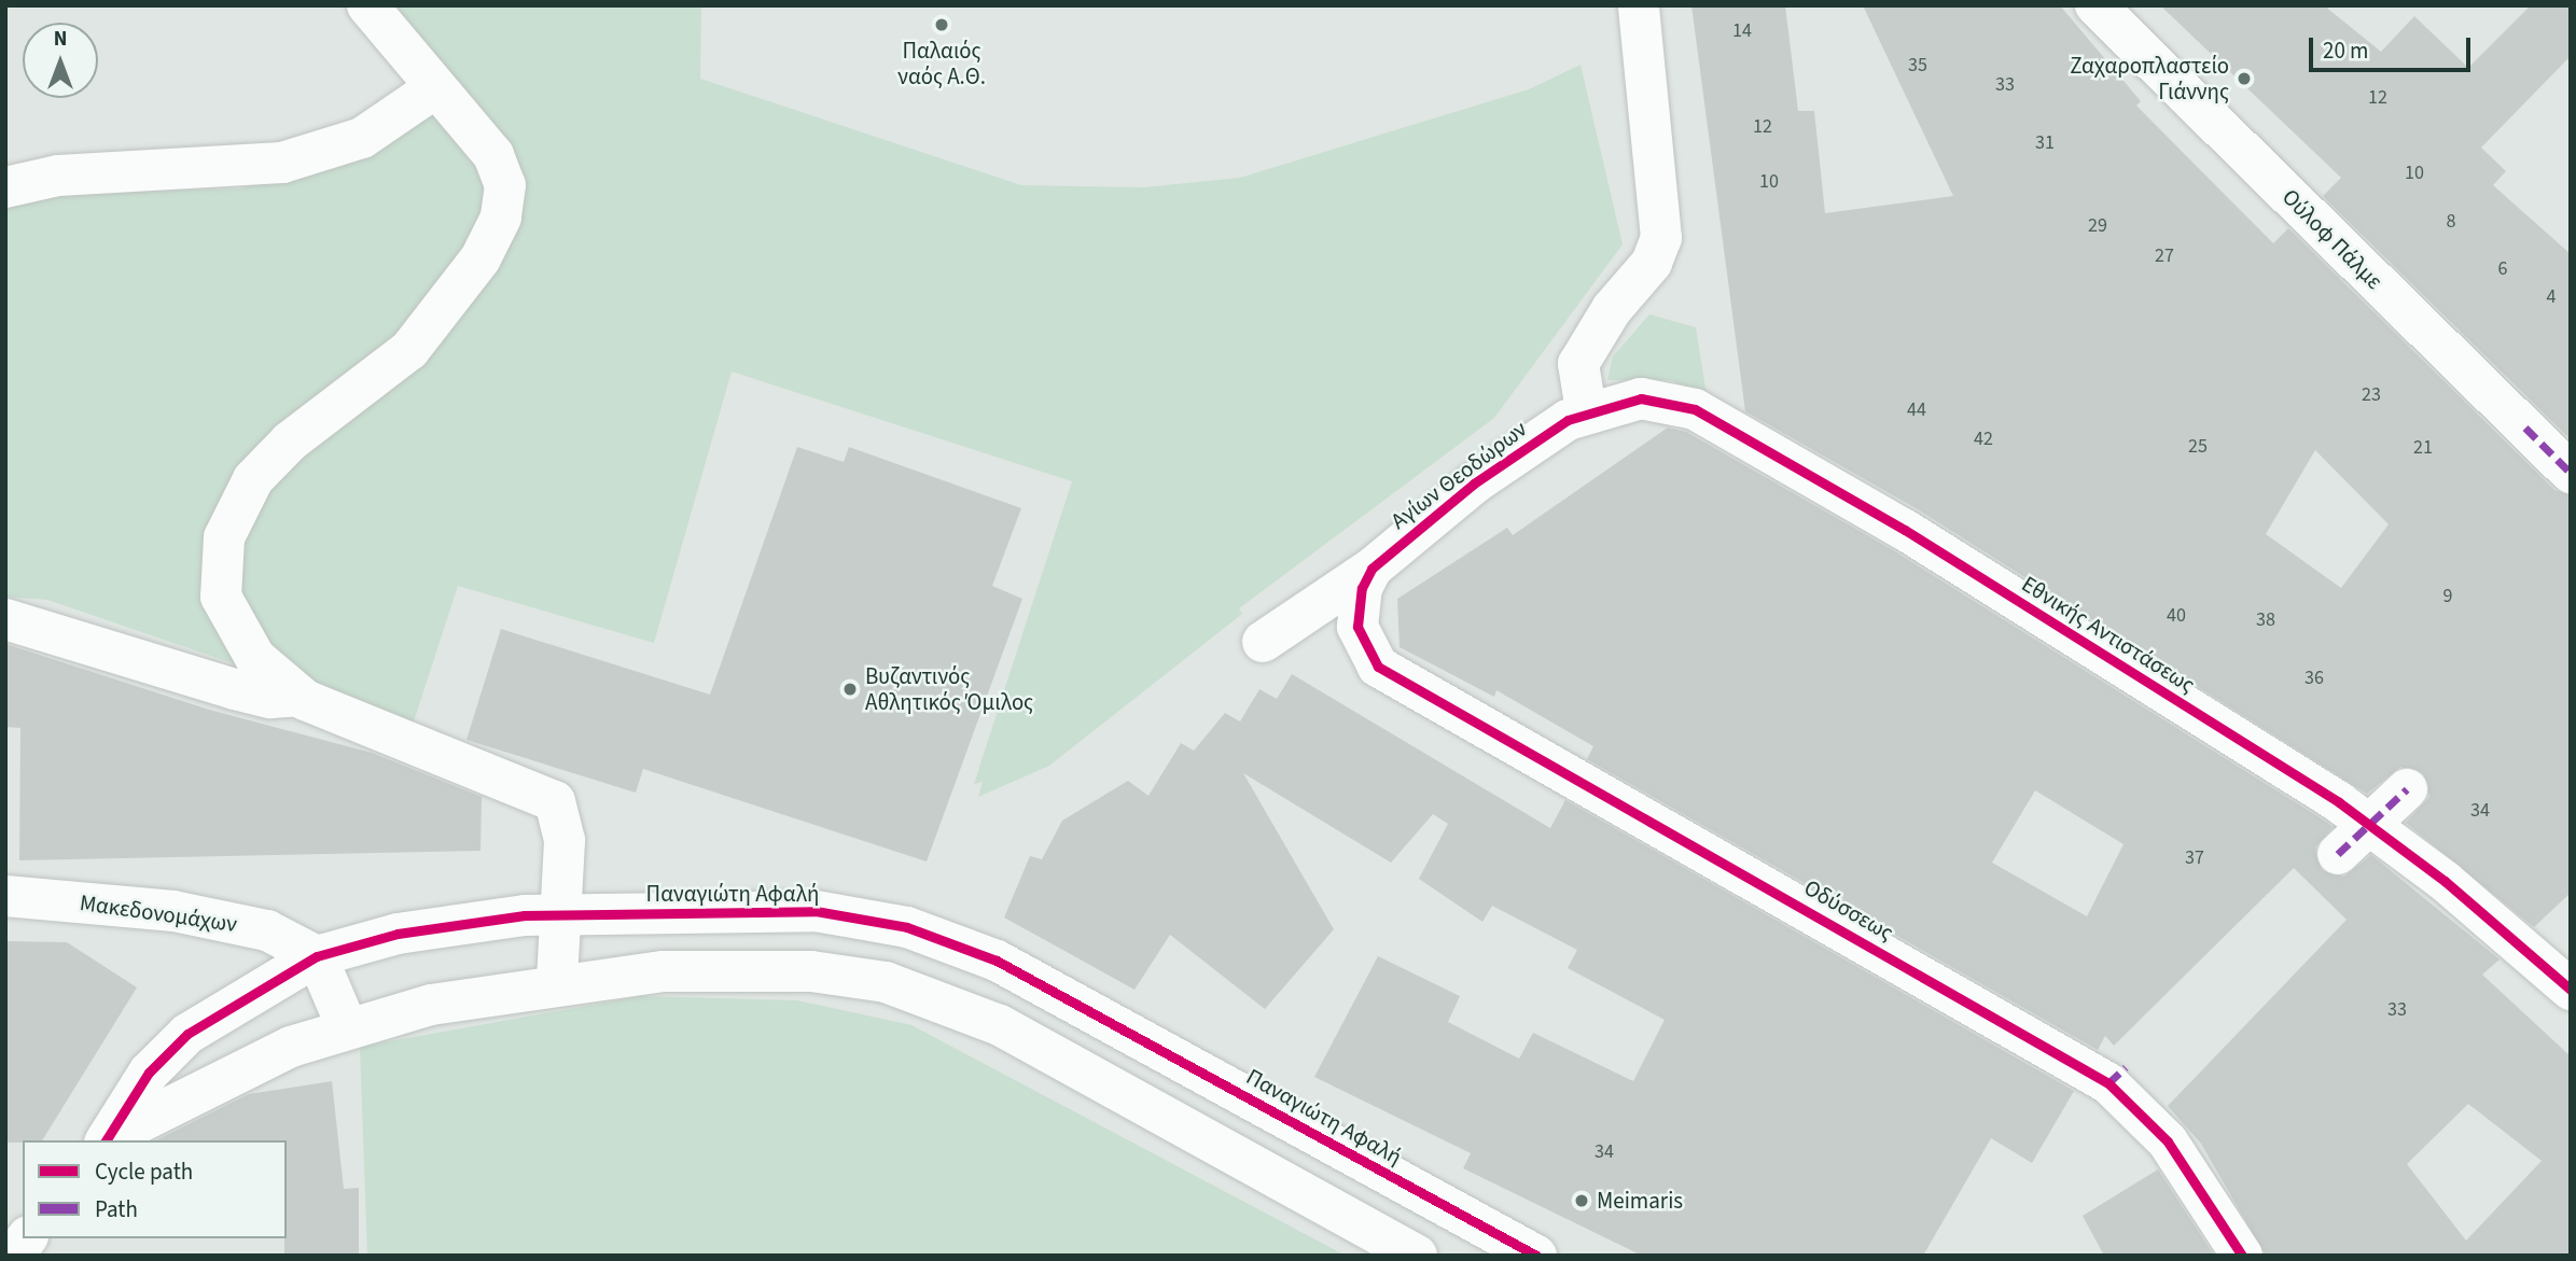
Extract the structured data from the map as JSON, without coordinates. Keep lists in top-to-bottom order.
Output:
{
  "streets": {
    "street": [
      "Ούλοφ Πάλμε",
      "Αγίων Θεοδώρων",
      "Εθνικής Αντιστάσεως",
      "Παναγιώτη Αφαλή",
      "Οδύσσεως",
      "Μακεδονομάχων"
    ]
  },
  "crossings": [
    ["Αγίων Θεοδώρων", "Εθνικής Αντιστάσεως"],
    ["Αγίων Θεοδώρων", "Οδύσσεως"],
    ["Παναγιώτη Αφαλή", "Μακεδονομάχων"]
  ],
  "places": [
    "Παλαιός ναός Α.Θ.",
    "Ζαχαροπλαστείο Γιάννης",
    "Βυζαντινός Αθλητικός Όμιλος",
    "Meimaris"
  ],
  "house_numbers": [
    "14",
    "35",
    "33",
    "12",
    "12",
    "31",
    "10",
    "10",
    "8",
    "29",
    "27",
    "6",
    "4",
    "23",
    "44",
    "42",
    "25",
    "21",
    "9",
    "40",
    "38",
    "36",
    "34",
    "37",
    "33",
    "34"
  ],
  "legend": ["Cycle path", "Path"],
  "scale_bar": "20 m",
  "north": "top"
}
